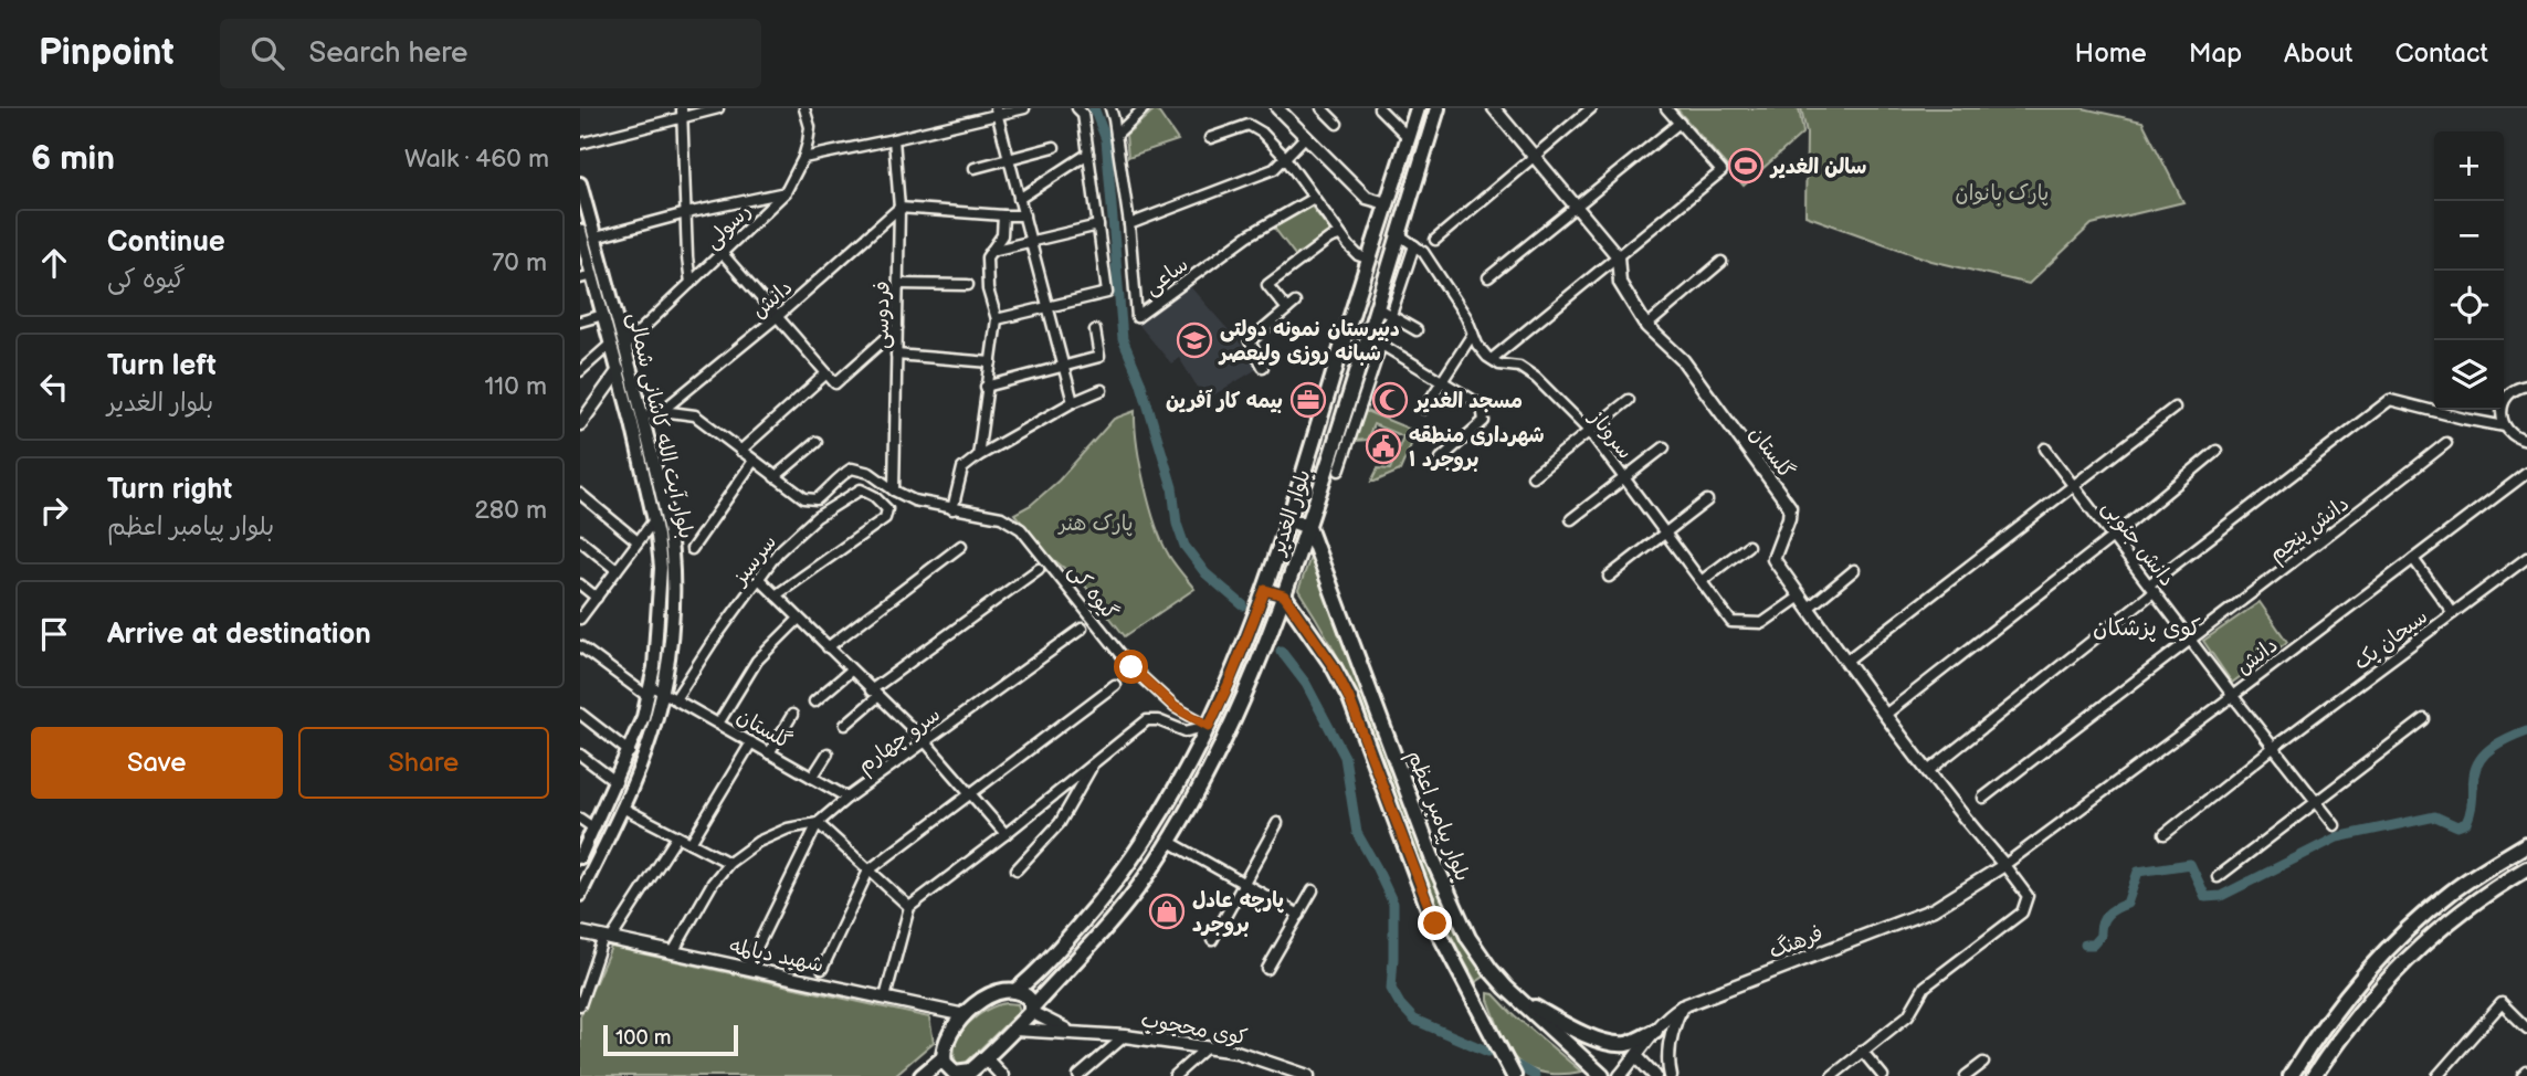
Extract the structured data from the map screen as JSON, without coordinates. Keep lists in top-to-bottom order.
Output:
{
  "streets": {
    "main road": ["بلوار آیت الله کاشانی شمالی", "بلوار الغدیر", "بلوار پیامبر اعظم"],
    "street": [
      "رسولی",
      "ساعی",
      "دانش",
      "فردوسی",
      "سروناز",
      "گلستان",
      "دانش پنجم",
      "دانش جنوبی",
      "سرسبز",
      "گیوه کی",
      "سبحان یک",
      "سرو چهارم",
      "فرهنگ",
      "شهید دیالمه",
      "کوی محجوب"
    ]
  },
  "crossings": [
    ["رسولی", "بلوار آیت الله کاشانی شمالی"],
    ["دانش", "فردوسی"],
    ["دانش", "بلوار آیت الله کاشانی شمالی"],
    ["دانش", "گلستان"],
    ["دانش", "دانش جنوبی"],
    ["دانش", "فرهنگ"],
    ["فردوسی", "گیوه کی"],
    ["بلوار آیت الله کاشانی شمالی", "گلستان"],
    ["سروناز", "گلستان"],
    ["گلستان", "سرسبز"],
    ["گلستان", "سرو چهارم"],
    ["گلستان", "فرهنگ"],
    ["بلوار الغدیر", "گیوه کی"],
    ["بلوار الغدیر", "بلوار پیامبر اعظم"],
    ["بلوار الغدیر", "کوی محجوب"],
    ["دانش پنجم", "دانش جنوبی"],
    ["دانش جنوبی", "سبحان یک"],
    ["سرو چهارم", "شهید دیالمه"]
  ],
  "districts": ["کوی پزشکان"],
  "parks": ["پارک بانوان", "پارک هنر"],
  "places": {
    "sports": ["سالن الغدیر"],
    "school or university": ["دبیرستان نمونه دولتی شبانه روزی ولیعصر"],
    "office": ["بیمه کار آفرین"],
    "mosque": ["مسجد الغدیر"],
    "public building": ["شهرداری منطقه ۱ بروجرد"],
    "shop": ["پارچه عادل بروجرد"]
  },
  "scale_bar": "100 m",
  "page": {
    "header": "Pinpoint",
    "search": "Search here",
    "nav": [
      "Home",
      "Map",
      "About",
      "Contact"
    ],
    "heading": ["6 min", "Walk · 460 m"],
    "map_buttons": ["+", "−"],
    "list": [
      ["Continue", "گیوه کی", "70 m"],
      ["Turn left", "بلوار الغدیر", "110 m"],
      ["Turn right", "بلوار پیامبر اعظم", "280 m"],
      "Arrive at destination"
    ],
    "buttons": ["Save", "Share"],
    "scale": "100 m"
  }
}
